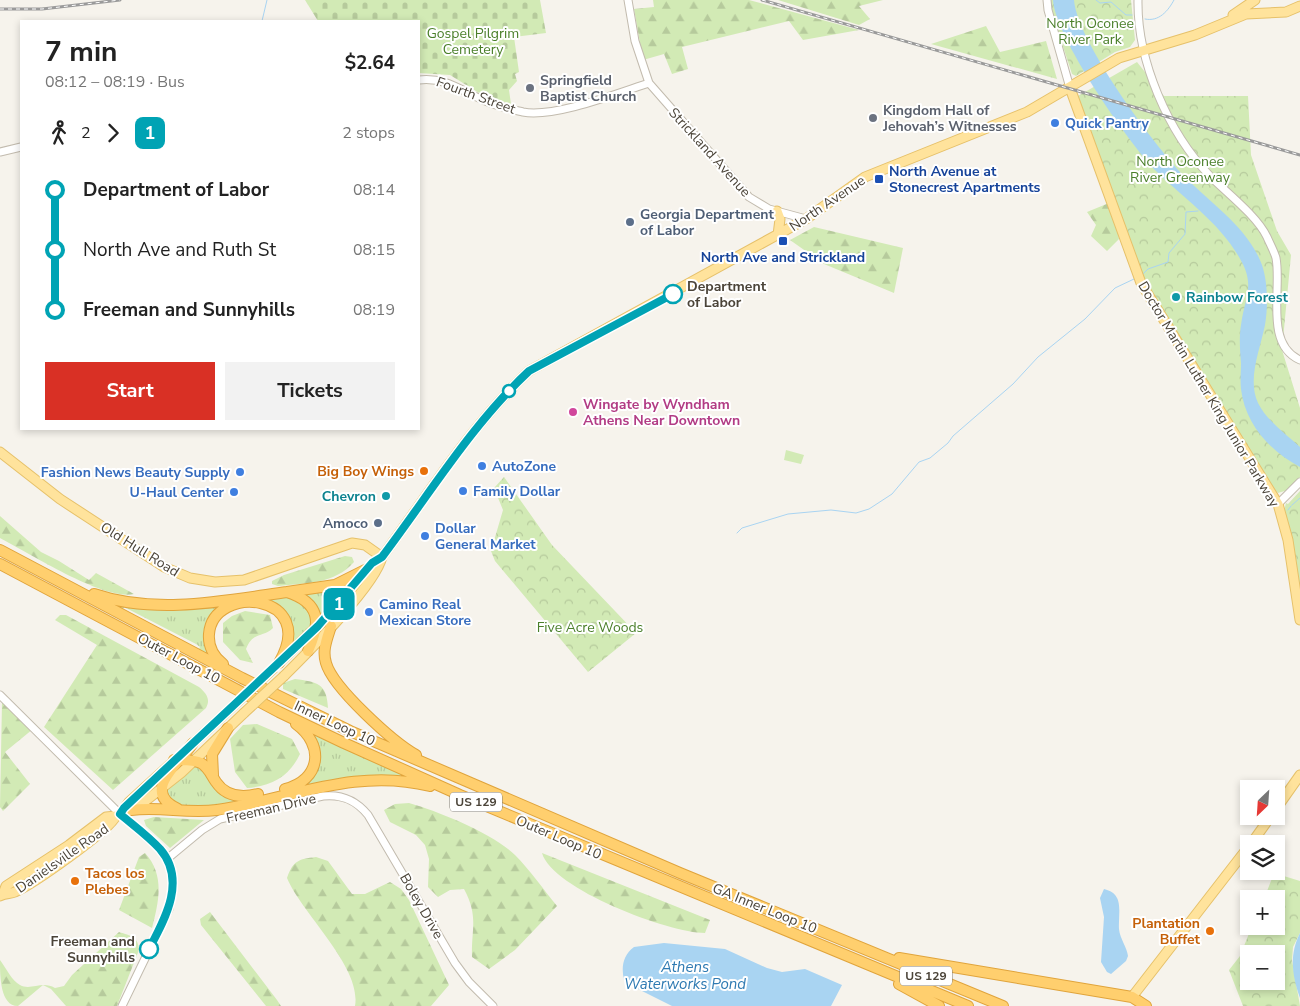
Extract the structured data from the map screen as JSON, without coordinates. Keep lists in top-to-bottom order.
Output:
{
  "streets": {
    "highway": [
      "Outer Loop 10",
      "Inner Loop 10",
      "US 129",
      "GA Inner Loop 10"
    ],
    "main road": [
      "North Avenue",
      "Doctor Martin Luther King Junior Parkway",
      "Old Hull Road",
      "Danielsville Road"
    ],
    "street": [
      "Fourth Street",
      "Strickland Avenue",
      "Freeman Drive",
      "Boley Drive"
    ]
  },
  "crossings": [
    ["Fourth Street", "Strickland Avenue"],
    ["Strickland Avenue", "North Avenue"],
    ["North Avenue", "Doctor Martin Luther King Junior Parkway"],
    ["North Avenue", "Old Hull Road"],
    ["North Avenue", "Danielsville Road"],
    ["Inner Loop 10", "GA Inner Loop 10"],
    ["US 129", "GA Inner Loop 10"],
    ["Freeman Drive", "Boley Drive"]
  ],
  "water": ["Athens Waterworks Pond"],
  "parks": [
    "North Oconee River Park",
    "Gospel Pilgrim Cemetery",
    "North Oconee River Greenway",
    "Five Acre Woods"
  ],
  "places": {
    "other": [
      "Springfield Baptist Church",
      "Kingdom Hall of Jehovah’s Witnesses",
      "Quick Pantry",
      "Georgia Department of Labor",
      "Department of Labor",
      "Rainbow Forest",
      "Wingate by Wyndham Athens Near Downtown",
      "AutoZone",
      "Big Boy Wings",
      "Fashion News Beauty Supply",
      "Family Dollar",
      "U-Haul Center",
      "Chevron",
      "Amoco",
      "Dollar General Market",
      "Camino Real Mexican Store",
      "Tacos los Plebes",
      "Plantation Buffet",
      "Freeman and Sunnyhills"
    ],
    "transit": ["North Avenue at Stonecrest Apartments", "North Ave and Strickland"]
  },
  "lines": ["bus line 1"],
  "north": "bottom left",
  "page": {
    "on_map": "1",
    "heading": ["7 min", "08:12 – 08:19 · Bus", "$2.64"],
    "legs": ["2", "1", "2 stops"],
    "list": [
      {
        "name": "Department of Labor",
        "value": "08:14"
      },
      {
        "name": "North Ave and Ruth St",
        "value": "08:15"
      },
      {
        "name": "Freeman and Sunnyhills",
        "value": "08:19"
      }
    ],
    "buttons": ["Start", "Tickets"],
    "map_buttons": ["+", "−"]
  }
}
